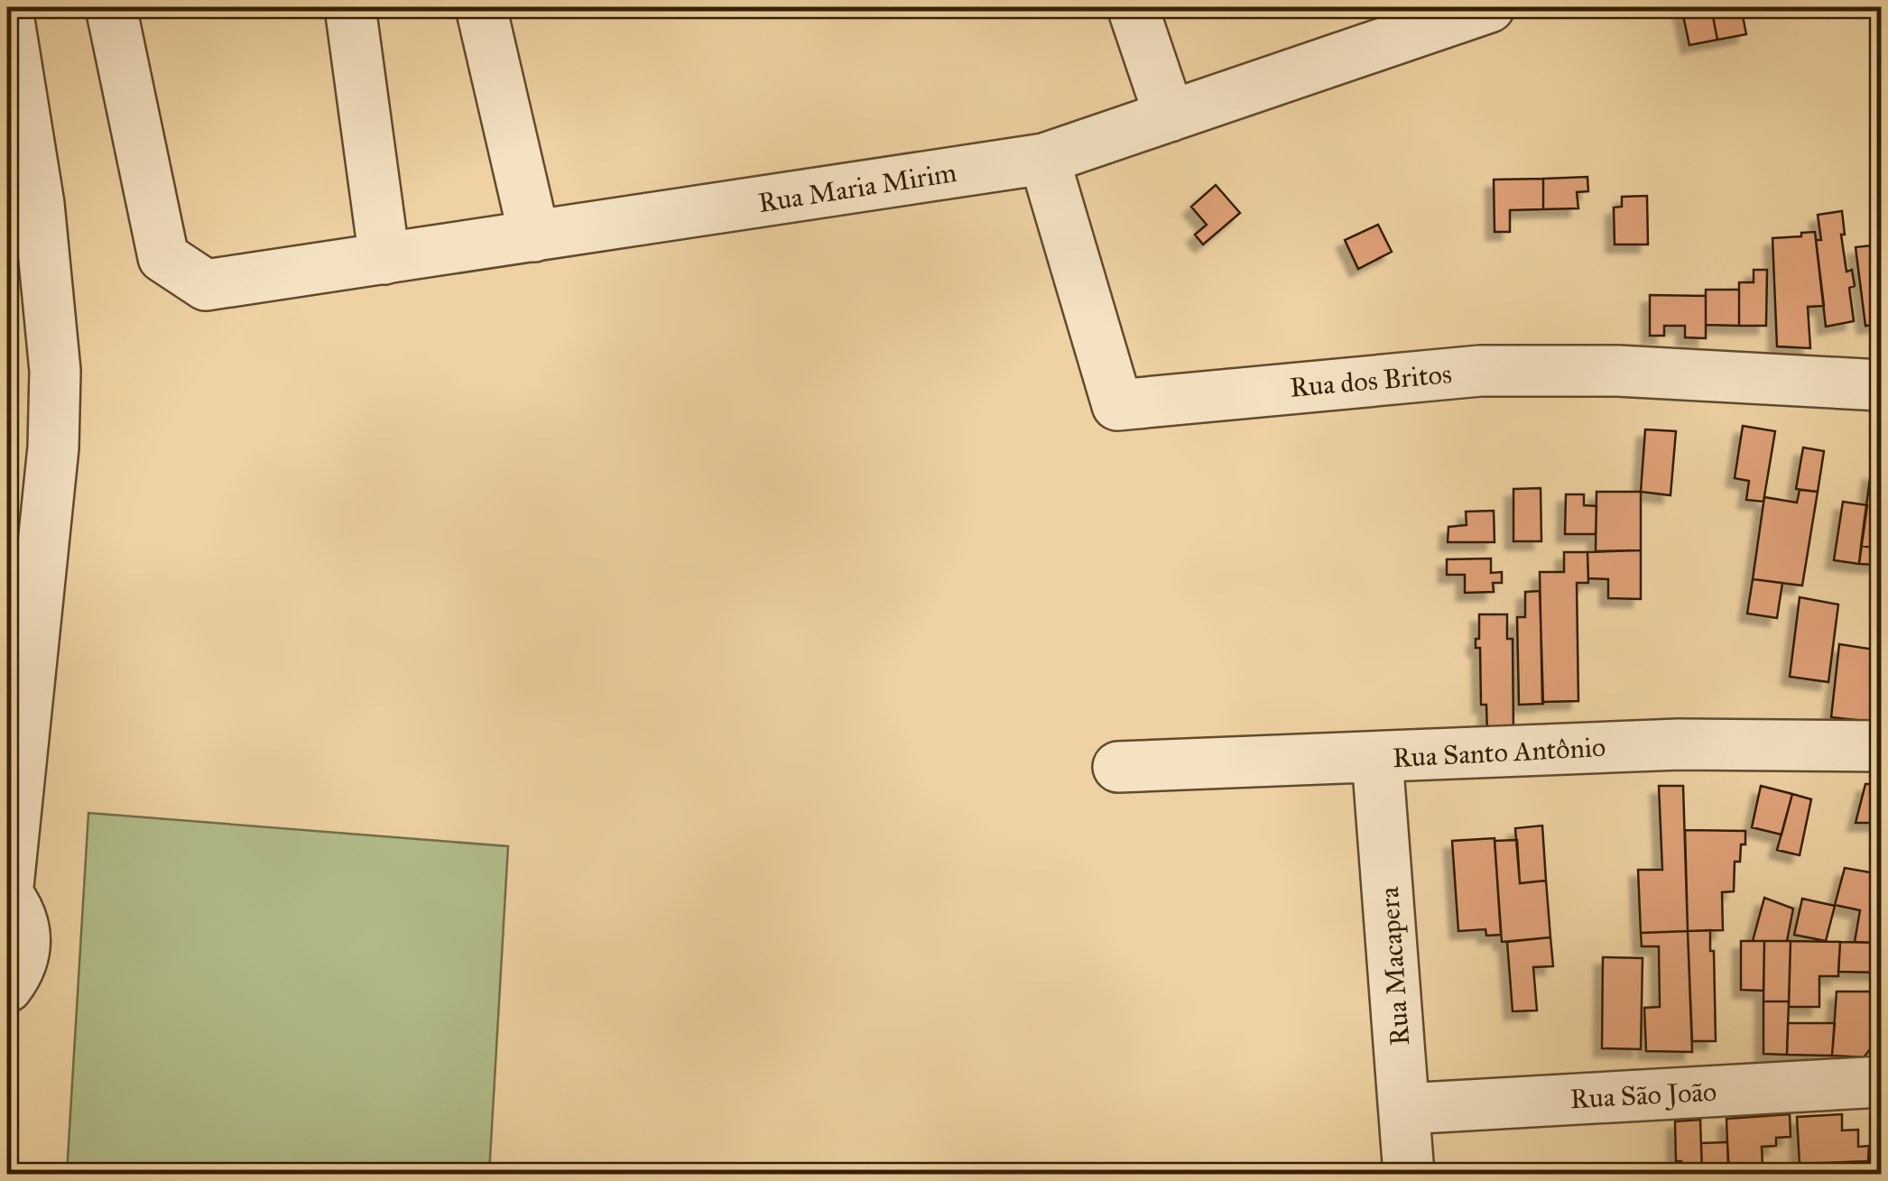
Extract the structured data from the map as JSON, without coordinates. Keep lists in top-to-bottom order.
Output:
{
  "streets": {
    "street": [
      "Rua Maria Mirim",
      "Rua dos Britos",
      "Rua Santo Antônio",
      "Rua Macapera",
      "Rua São João"
    ]
  },
  "crossings": [
    ["Rua Maria Mirim", "Rua dos Britos"],
    ["Rua Santo Antônio", "Rua Macapera"],
    ["Rua Macapera", "Rua São João"]
  ]
}
